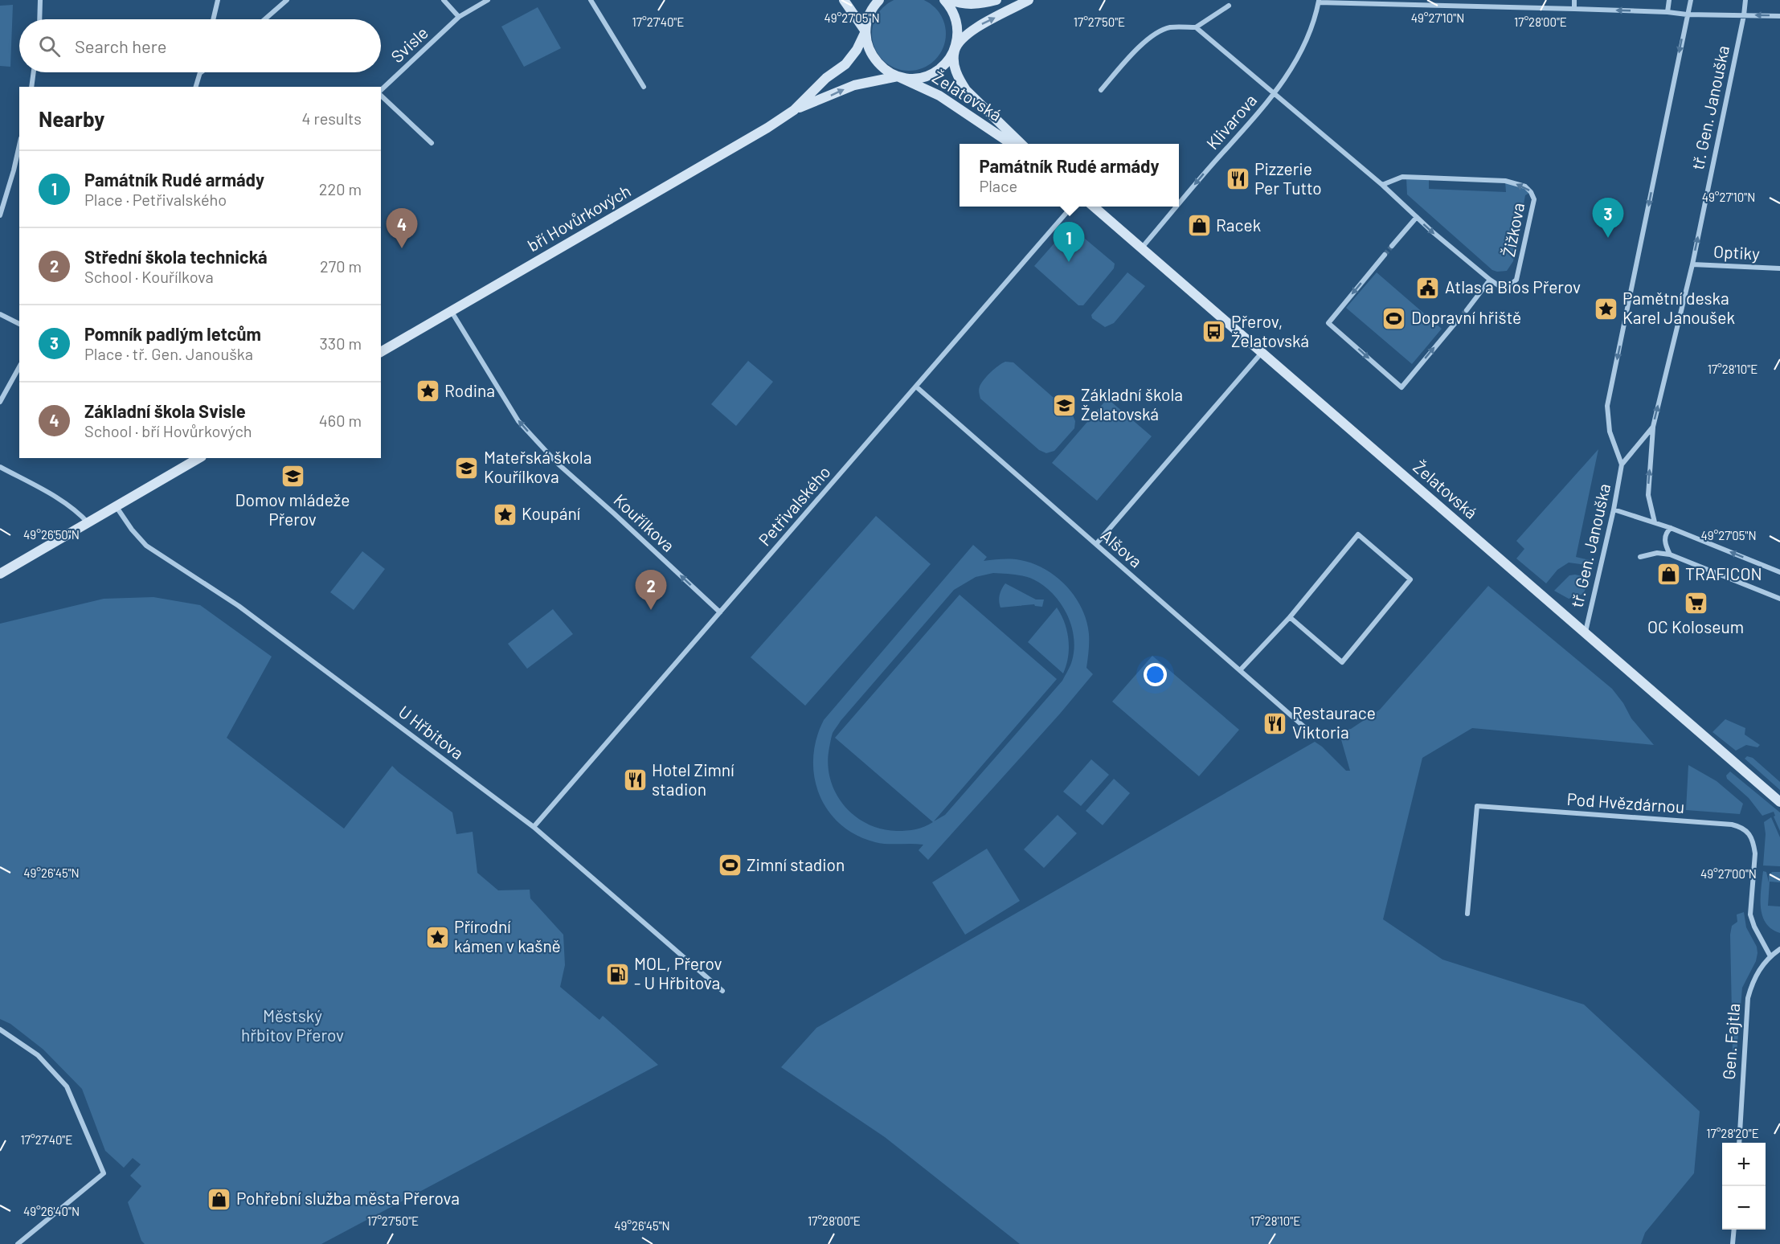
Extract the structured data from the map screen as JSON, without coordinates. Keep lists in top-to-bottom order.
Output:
{
  "streets": {
    "main road": ["Želatovská", "bří Hovůrkových"],
    "street": [
      "Svisle",
      "tř. Gen. Janouška",
      "Klivarova",
      "Žižkova",
      "Optiky",
      "Petřivalského",
      "Kouřílkova",
      "Alšova",
      "U Hřbitova",
      "Pod Hvězdárnou",
      "Gen. Fajtla"
    ]
  },
  "crossings": [
    ["Želatovská", "tř. Gen. Janouška"],
    ["Želatovská", "Klivarova"],
    ["Želatovská", "bří Hovůrkových"],
    ["tř. Gen. Janouška", "Optiky"],
    ["Klivarova", "Žižkova"],
    ["bří Hovůrkových", "Kouřílkova"],
    ["Petřivalského", "Kouřílkova"],
    ["Petřivalského", "Alšova"],
    ["Petřivalského", "U Hřbitova"],
    ["Pod Hvězdárnou", "Gen. Fajtla"]
  ],
  "one_way": ["Klivarova", "Kouřílkova"],
  "parks": ["Městský hřbitov Přerov"],
  "places": {
    "restaurant": ["Pizzerie Per Tutto", "Restaurace Viktoria", "Hotel Zimní stadion"],
    "shop": ["Racek", "TRAFICON", "Pohřební služba města Přerova"],
    "public building": ["Atlas a Bios Přerov"],
    "place": [
      "Pamětní deska Karel Janoušek",
      "Rodina",
      "Koupání",
      "Přírodní kámen v kašně"
    ],
    "sports": ["Dopravní hřiště", "Zimní stadion"],
    "bus stop": ["Přerov, Želatovská"],
    "school or university": ["Základní škola Želatovská", "Mateřská škola Kouřílkova", "Domov mládeže Přerov"],
    "supermarket": ["OC Koloseum"],
    "fuel station": ["MOL, Přerov - U Hřbitova"]
  },
  "page": {
    "search": "Search here",
    "heading": ["Nearby", "4 results"],
    "popup": ["Památník Rudé armády", "Place"],
    "list": [
      {
        "mark": "1",
        "name": "Památník Rudé armády",
        "note": "Place · Petřivalského",
        "value": "220 m"
      },
      {
        "mark": "2",
        "name": "Střední škola technická",
        "note": "School · Kouřílkova",
        "value": "270 m"
      },
      {
        "mark": "3",
        "name": "Pomník padlým letcům",
        "note": "Place · tř. Gen. Janouška",
        "value": "330 m"
      },
      {
        "mark": "4",
        "name": "Základní škola Svisle",
        "note": "School · bří Hovůrkových",
        "value": "460 m"
      }
    ],
    "pins": [
      "3",
      "4",
      "1",
      "2"
    ],
    "map_buttons": ["+", "−"]
  },
  "coordinates": [
    "49°27'10\"N",
    "49°27'05\"N",
    "17°28'00\"E",
    "17°27'40\"E",
    "17°27'50\"E",
    "17°28'10\"E",
    "49°26'50\"N",
    "49°26'45\"N",
    "49°27'00\"N",
    "17°28'20\"E",
    "49°26'40\"N"
  ]
}
